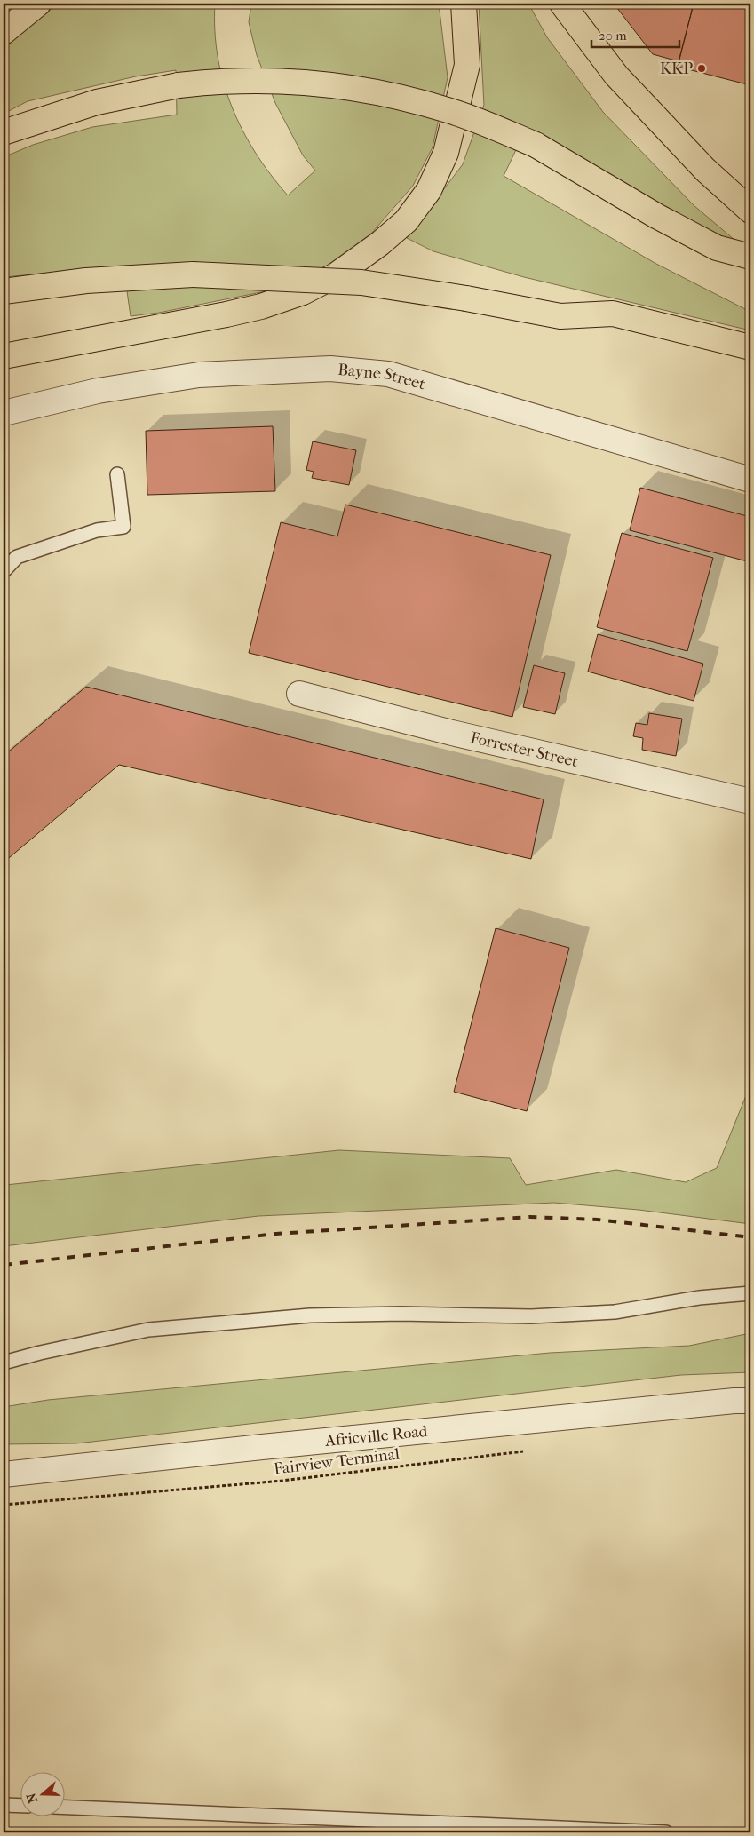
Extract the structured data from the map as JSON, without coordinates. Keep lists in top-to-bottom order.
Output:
{
  "streets": {
    "street": ["Bayne Street", "Forrester Street", "Africville Road"],
    "path": ["Fairview Terminal"]
  },
  "places": ["KKP"],
  "scale_bar": "20 m",
  "north": "left"
}
